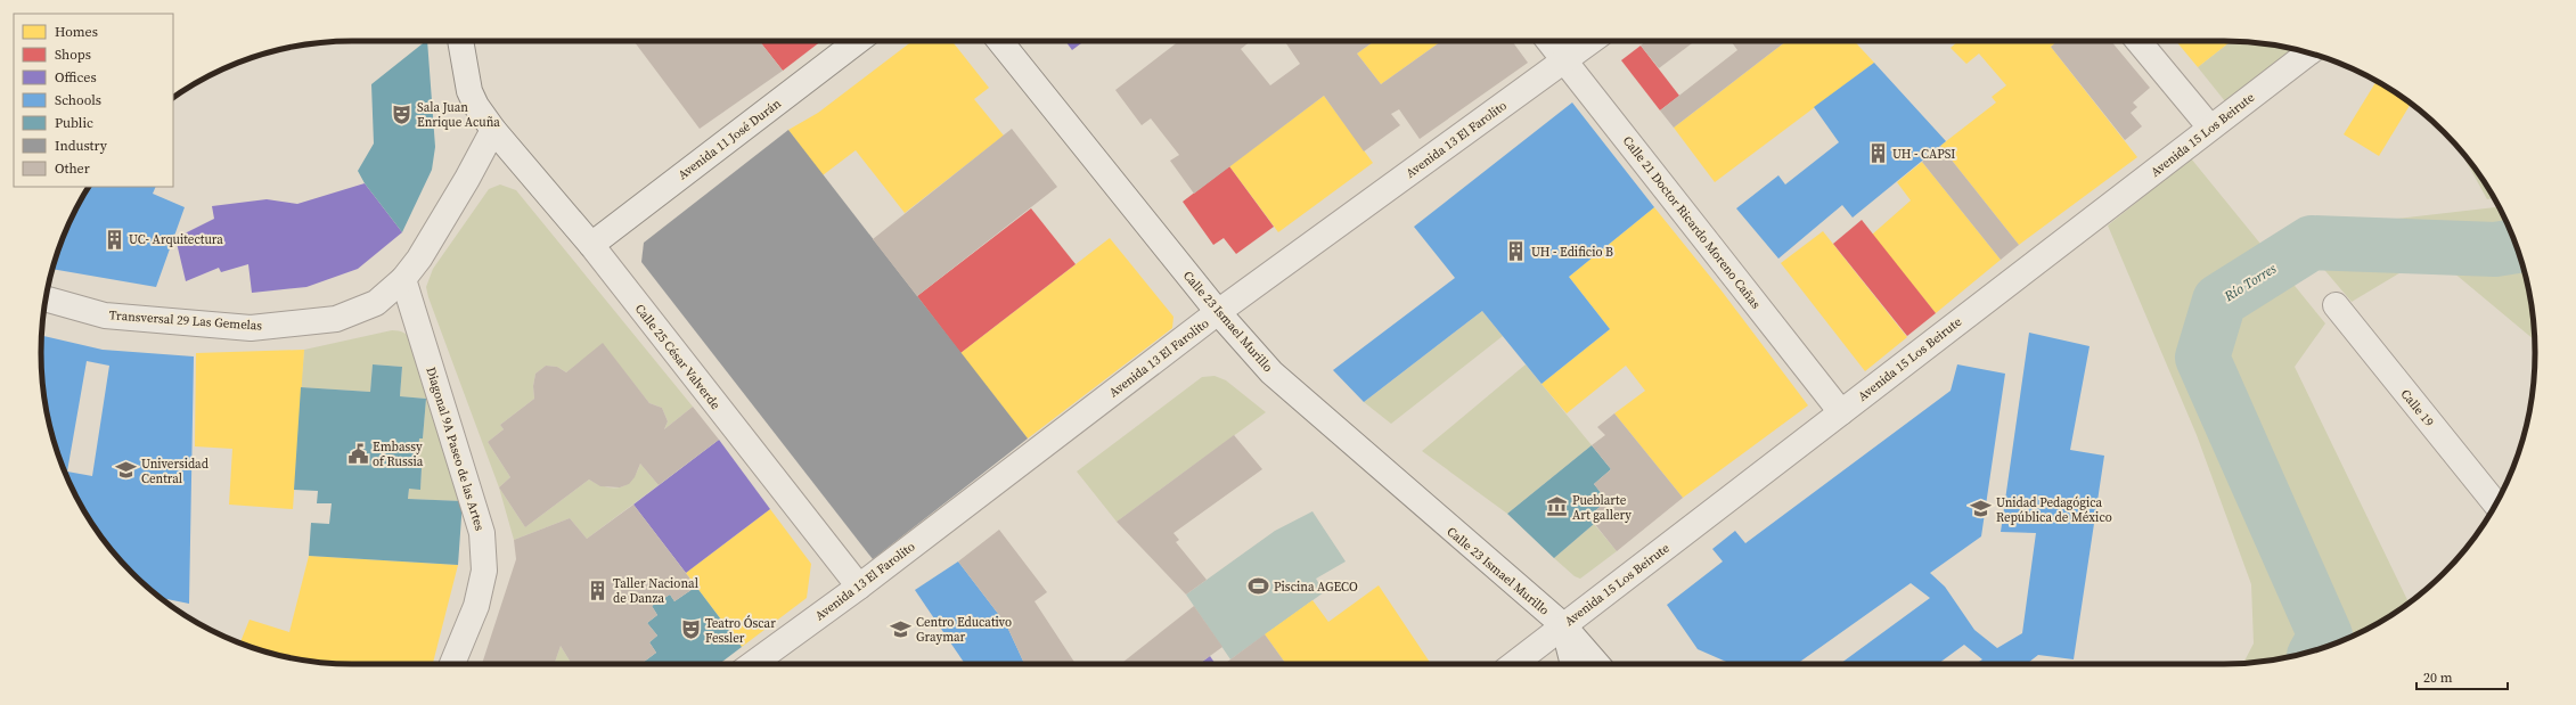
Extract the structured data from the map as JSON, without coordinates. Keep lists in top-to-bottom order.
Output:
{
  "streets": {
    "street": [
      "Avenida 15 Los Beirute",
      "Avenida 11 José Durán",
      "Avenida 13 El Farolito",
      "Calle 21 Doctor Ricardo Moreno Cañas",
      "Transversal 29 Las Gemelas",
      "Calle 23 Ismael Murillo",
      "Calle 25 César Valverde",
      "Calle 19",
      "Diagonal 9A Paseo de las Artes"
    ]
  },
  "crossings": [
    ["Avenida 15 Los Beirute", "Calle 21 Doctor Ricardo Moreno Cañas"],
    ["Avenida 15 Los Beirute", "Calle 23 Ismael Murillo"],
    ["Avenida 11 José Durán", "Calle 25 César Valverde"],
    ["Avenida 13 El Farolito", "Calle 21 Doctor Ricardo Moreno Cañas"],
    ["Avenida 13 El Farolito", "Calle 23 Ismael Murillo"],
    ["Avenida 13 El Farolito", "Calle 25 César Valverde"],
    ["Transversal 29 Las Gemelas", "Calle 25 César Valverde"],
    ["Transversal 29 Las Gemelas", "Diagonal 9A Paseo de las Artes"]
  ],
  "water": ["Río Torres"],
  "places": {
    "theatre": ["Sala Juan Enrique Acuña", "Teatro Óscar Fessler"],
    "building": [
      "UH - CAPSI",
      "UC- Arquitectura",
      "UH - Edificio B",
      "Taller Nacional de Danza"
    ],
    "public building": ["Embassy of Russia"],
    "school or university": ["Universidad Central", "Unidad Pedagógica República de México", "Centro Educativo Graymar"],
    "museum": ["Pueblarte Art gallery"],
    "sports": ["Piscina AGECO"]
  },
  "legend": [
    "Homes",
    "Shops",
    "Offices",
    "Schools",
    "Public",
    "Industry",
    "Other"
  ],
  "scale_bar": "20 m"
}
